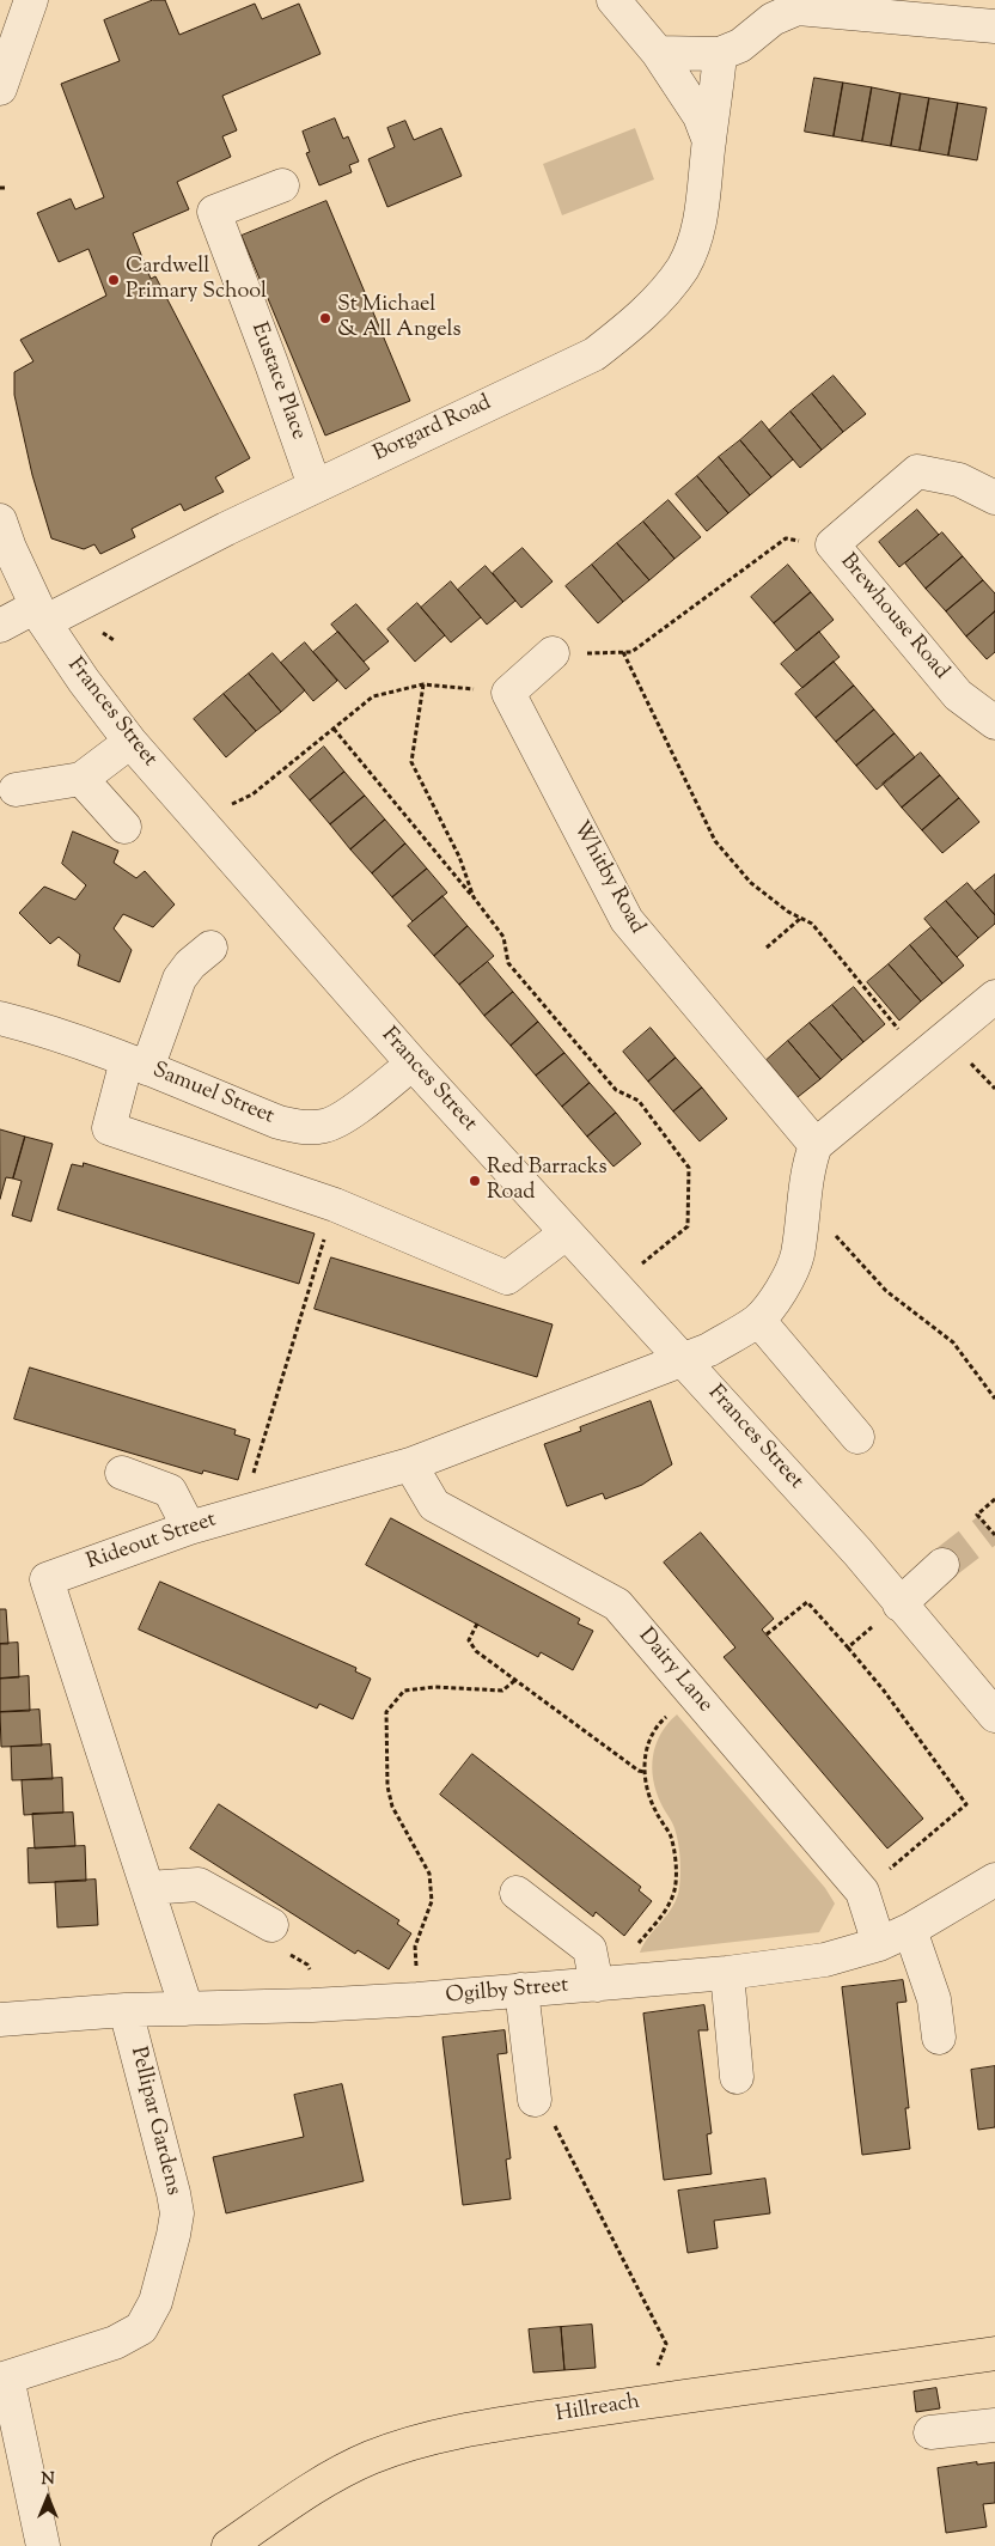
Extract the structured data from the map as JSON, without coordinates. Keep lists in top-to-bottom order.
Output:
{
  "streets": {
    "main road": ["Hillreach"],
    "street": [
      "Eustace Place",
      "Borgard Road",
      "Brewhouse Road",
      "Frances Street",
      "Whitby Road",
      "Samuel Street",
      "Rideout Street",
      "Dairy Lane",
      "Ogilby Street",
      "Pellipar Gardens"
    ]
  },
  "crossings": [
    ["Eustace Place", "Borgard Road"],
    ["Borgard Road", "Frances Street"],
    ["Frances Street", "Samuel Street"],
    ["Frances Street", "Rideout Street"],
    ["Rideout Street", "Dairy Lane"],
    ["Rideout Street", "Ogilby Street"],
    ["Dairy Lane", "Ogilby Street"],
    ["Ogilby Street", "Pellipar Gardens"]
  ],
  "places": ["Cardwell Primary School", "St Michael & All Angels", "Red Barracks Road"],
  "north": "top"
}
